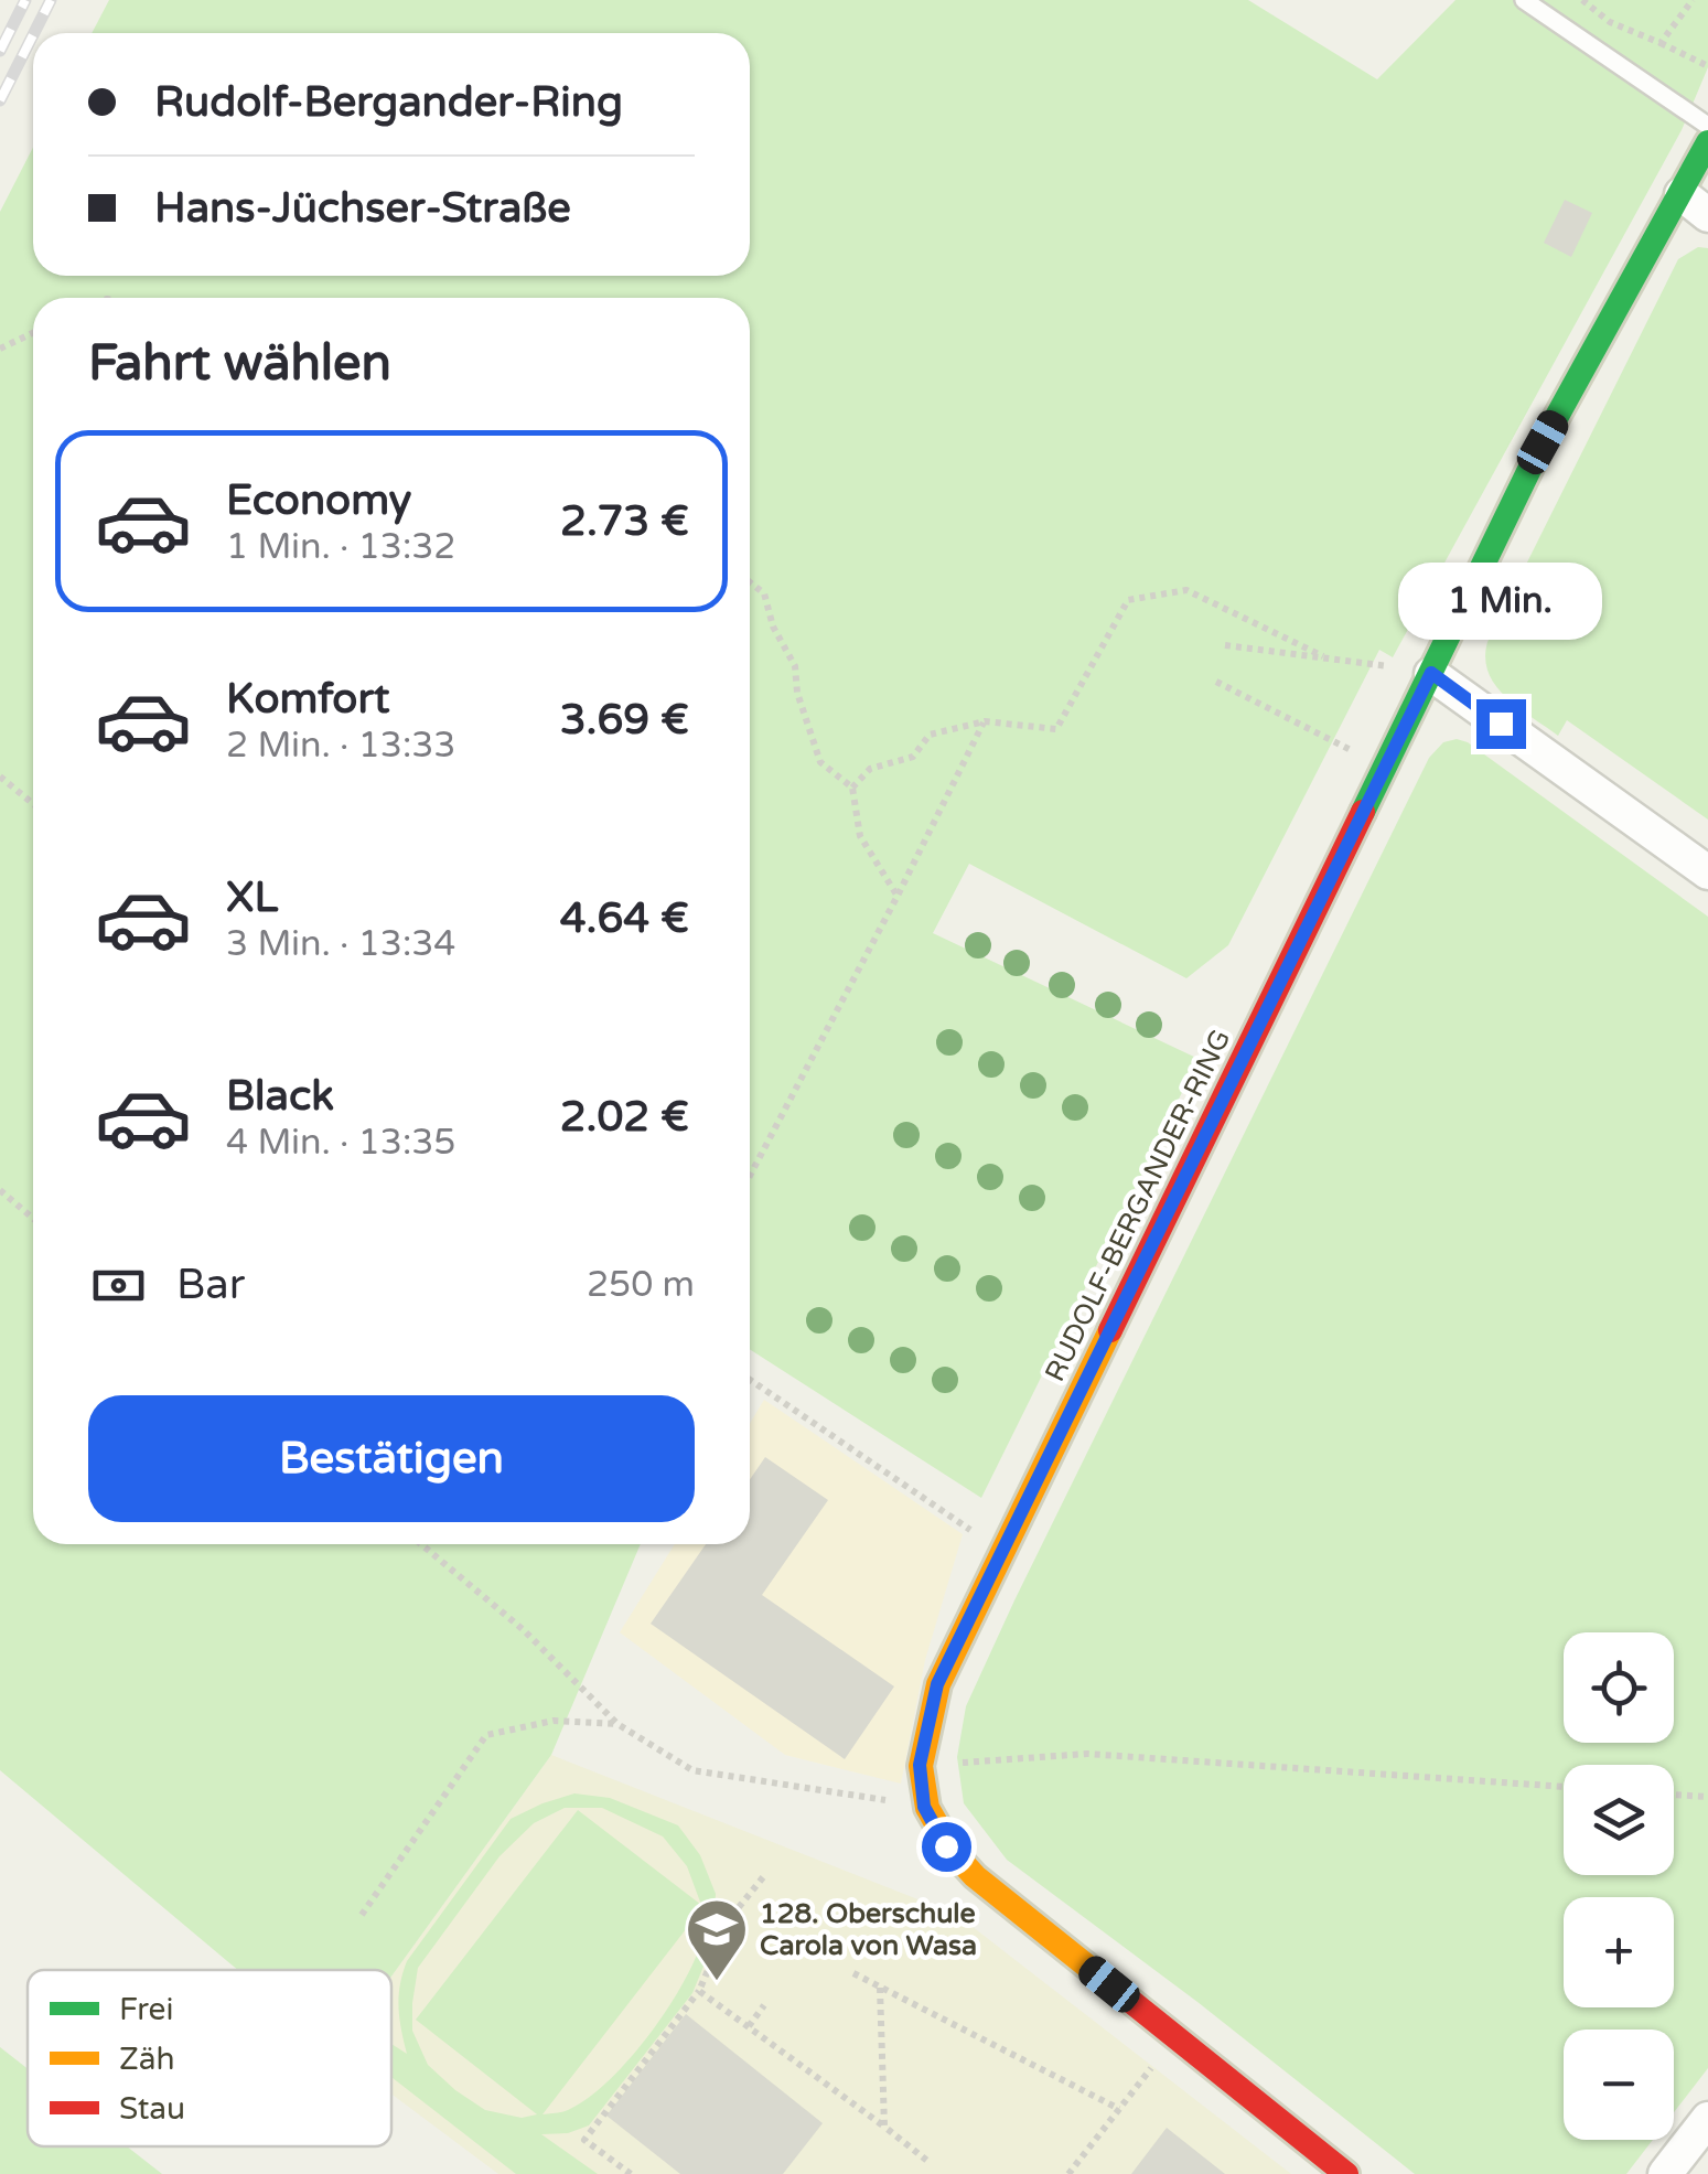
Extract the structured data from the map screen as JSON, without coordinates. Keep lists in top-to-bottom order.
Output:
{
  "streets": {
    "street": ["RUDOLF-BERGANDER-RING"]
  },
  "places": {
    "school or university": ["128. Oberschule Carola von Wasa"]
  },
  "legend": ["Frei", "Zäh", "Stau"],
  "page": {
    "banner": ["Rudolf-Bergander-Ring", "Hans-Jüchser-Straße"],
    "heading": "Fahrt wählen",
    "list": [
      {
        "name": "Economy",
        "note": "1 Min. · 13:32",
        "value": "2.73 €"
      },
      {
        "name": "Komfort",
        "note": "2 Min. · 13:33",
        "value": "3.69 €"
      },
      {
        "name": "XL",
        "note": "3 Min. · 13:34",
        "value": "4.64 €"
      },
      {
        "name": "Black",
        "note": "4 Min. · 13:35",
        "value": "2.02 €"
      }
    ],
    "bubble": "1 Min.",
    "pay": ["Bar", "250 m"],
    "buttons": "Bestätigen",
    "map_buttons": ["+", "−"]
  }
}
